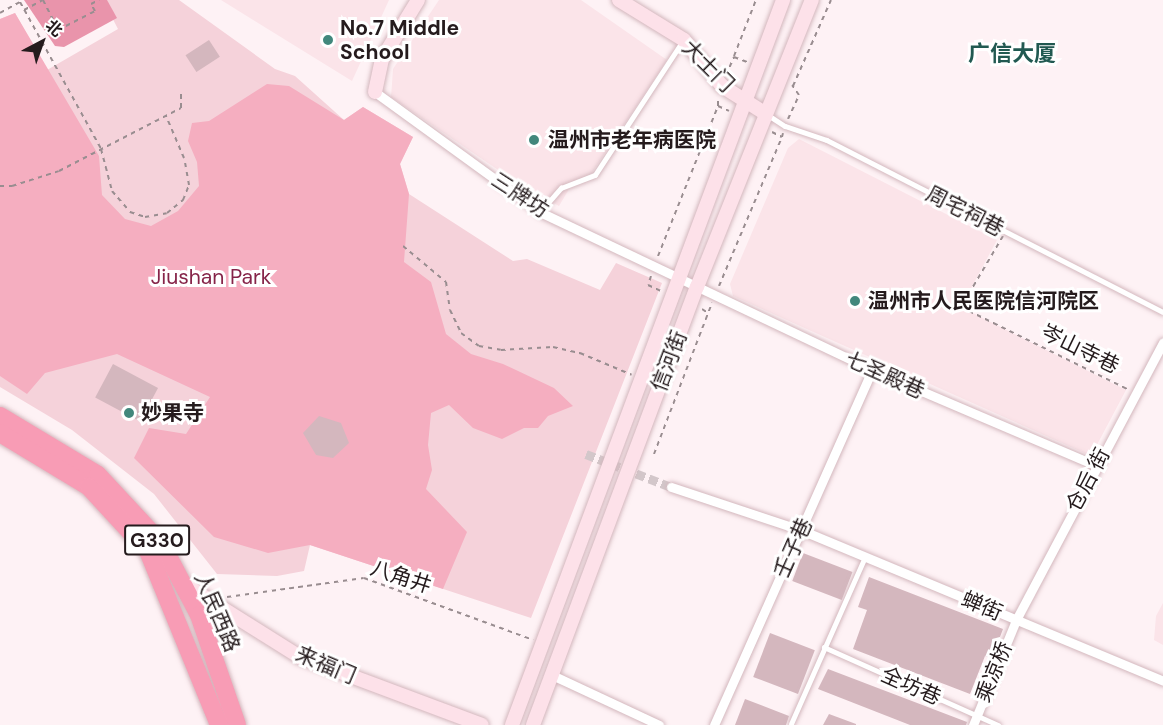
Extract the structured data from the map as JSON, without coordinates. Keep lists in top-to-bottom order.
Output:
{
  "streets": {
    "highway": ["G330", "人民西路"],
    "main road": ["大士门", "信河街", "来福门"],
    "street": [
      "三牌坊",
      "七圣殿巷",
      "仓后 街",
      "壬子巷",
      "蝉街",
      "乘凉桥"
    ],
    "lane": ["周宅祠巷", "全坊巷"],
    "path": ["岑山寺巷", "八角井"]
  },
  "crossings": [
    ["大士门", "周宅祠巷"],
    ["大士门", "信河街"],
    ["三牌坊", "信河街"],
    ["三牌坊", "七圣殿巷"],
    ["周宅祠巷", "岑山寺巷"],
    ["周宅祠巷", "信河街"],
    ["岑山寺巷", "仓后 街"],
    ["信河街", "七圣殿巷"],
    ["信河街", "八角井"],
    ["七圣殿巷", "仓后 街"],
    ["七圣殿巷", "壬子巷"],
    ["仓后 街", "蝉街"],
    ["仓后 街", "乘凉桥"],
    ["壬子巷", "蝉街"],
    ["八角井", "来福门"],
    ["蝉街", "乘凉桥"],
    ["人民西路", "来福门"],
    ["乘凉桥", "全坊巷"]
  ],
  "districts": ["广信大厦"],
  "parks": ["Jiushan Park"],
  "places": [
    "No.7 Middle School",
    "温州市老年病医院",
    "温州市人民医院信河院区",
    "妙果寺"
  ],
  "north": "top right"
}
